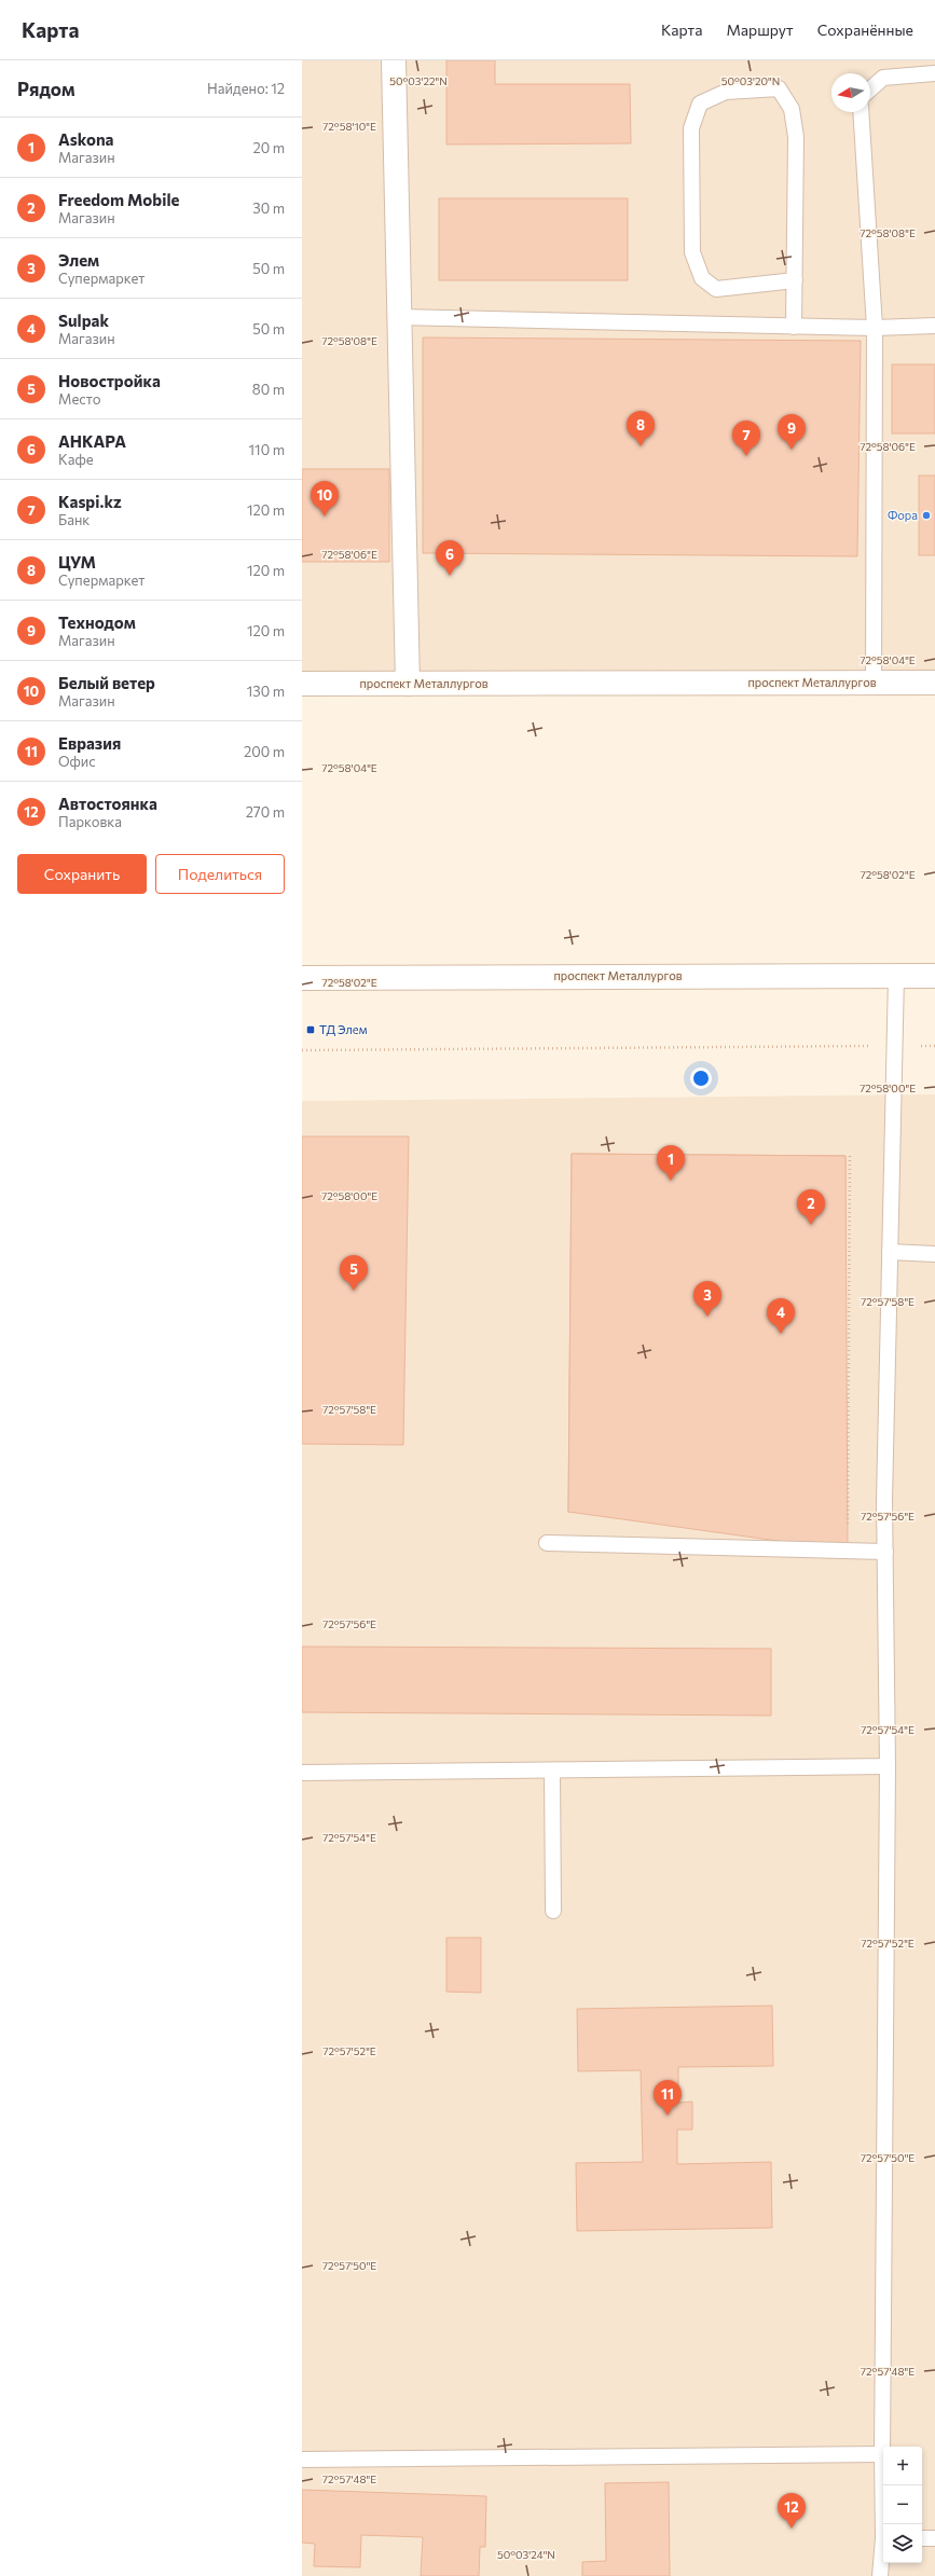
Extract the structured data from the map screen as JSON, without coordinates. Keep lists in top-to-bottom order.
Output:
{
  "streets": {
    "main road": ["проспект Металлургов"]
  },
  "places": {
    "other": ["Фора"],
    "transit": ["ТД Элем"]
  },
  "north": "left",
  "page": {
    "header": "Карта",
    "nav": ["Карта", "Маршрут", "Сохранённые"],
    "heading": ["Рядом", "Найдено: 12"],
    "list": [
      {
        "mark": "1",
        "name": "Askona",
        "note": "Магазин",
        "value": "20 m"
      },
      {
        "mark": "2",
        "name": "Freedom Mobile",
        "note": "Магазин",
        "value": "30 m"
      },
      {
        "mark": "3",
        "name": "Элем",
        "note": "Супермаркет",
        "value": "50 m"
      },
      {
        "mark": "4",
        "name": "Sulpak",
        "note": "Магазин",
        "value": "50 m"
      },
      {
        "mark": "5",
        "name": "Новостройка",
        "note": "Место",
        "value": "80 m"
      },
      {
        "mark": "6",
        "name": "АНКАРА",
        "note": "Кафе",
        "value": "110 m"
      },
      {
        "mark": "7",
        "name": "Kaspi.kz",
        "note": "Банк",
        "value": "120 m"
      },
      {
        "mark": "8",
        "name": "ЦУМ",
        "note": "Супермаркет",
        "value": "120 m"
      },
      {
        "mark": "9",
        "name": "Технодом",
        "note": "Магазин",
        "value": "120 m"
      },
      {
        "mark": "10",
        "name": "Белый ветер",
        "note": "Магазин",
        "value": "130 m"
      },
      {
        "mark": "11",
        "name": "Евразия",
        "note": "Офис",
        "value": "200 m"
      },
      {
        "mark": "12",
        "name": "Автостоянка",
        "note": "Парковка",
        "value": "270 m"
      }
    ],
    "pins": [
      "8",
      "9",
      "7",
      "10",
      "6",
      "1",
      "2",
      "5",
      "3",
      "4",
      "11",
      "12"
    ],
    "buttons": ["Сохранить", "Поделиться"],
    "map_buttons": ["+", "−"]
  },
  "coordinates": [
    "50°03'22\"N",
    "50°03'20\"N",
    "72°58'10\"E",
    "72°58'08\"E",
    "72°58'06\"E",
    "72°58'04\"E",
    "72°58'02\"E",
    "72°58'00\"E",
    "72°57'58\"E",
    "72°57'56\"E",
    "72°57'54\"E",
    "72°57'52\"E",
    "72°57'50\"E",
    "72°57'48\"E",
    "50°03'24\"N"
  ]
}
